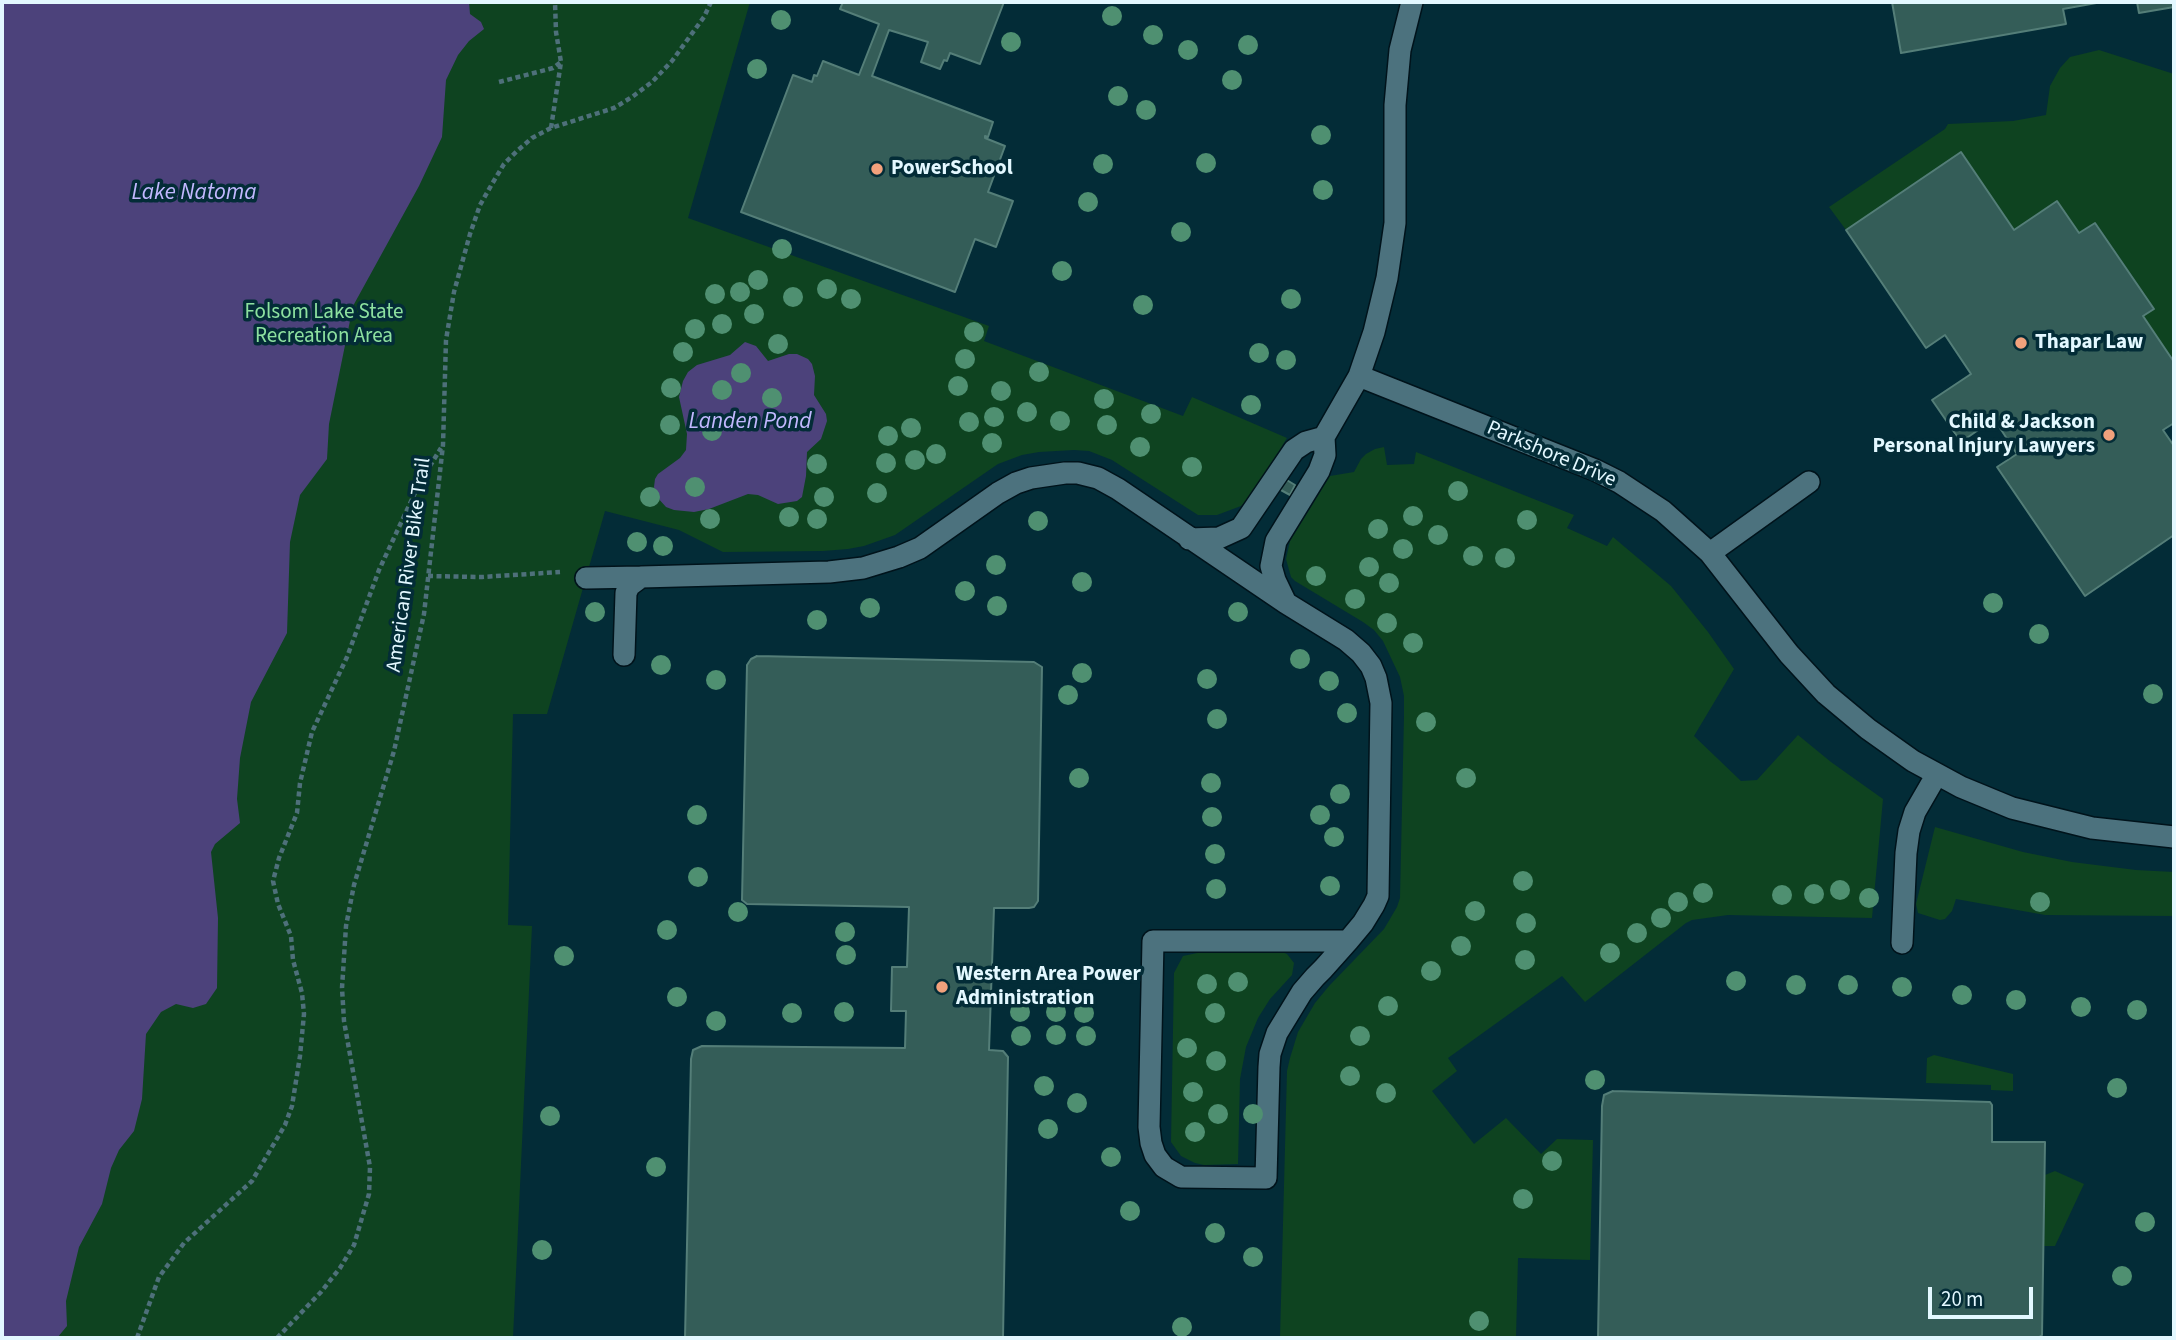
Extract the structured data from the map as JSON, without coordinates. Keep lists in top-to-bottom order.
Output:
{
  "streets": {
    "street": ["Parkshore Drive"],
    "path": ["American River Bike Trail"]
  },
  "water": ["Lake Natoma", "Landen Pond"],
  "parks": ["Folsom Lake State Recreation Area"],
  "places": [
    "PowerSchool",
    "Thapar Law",
    "Child & Jackson Personal Injury Lawyers",
    "Western Area Power Administration"
  ],
  "scale_bar": "20 m"
}
